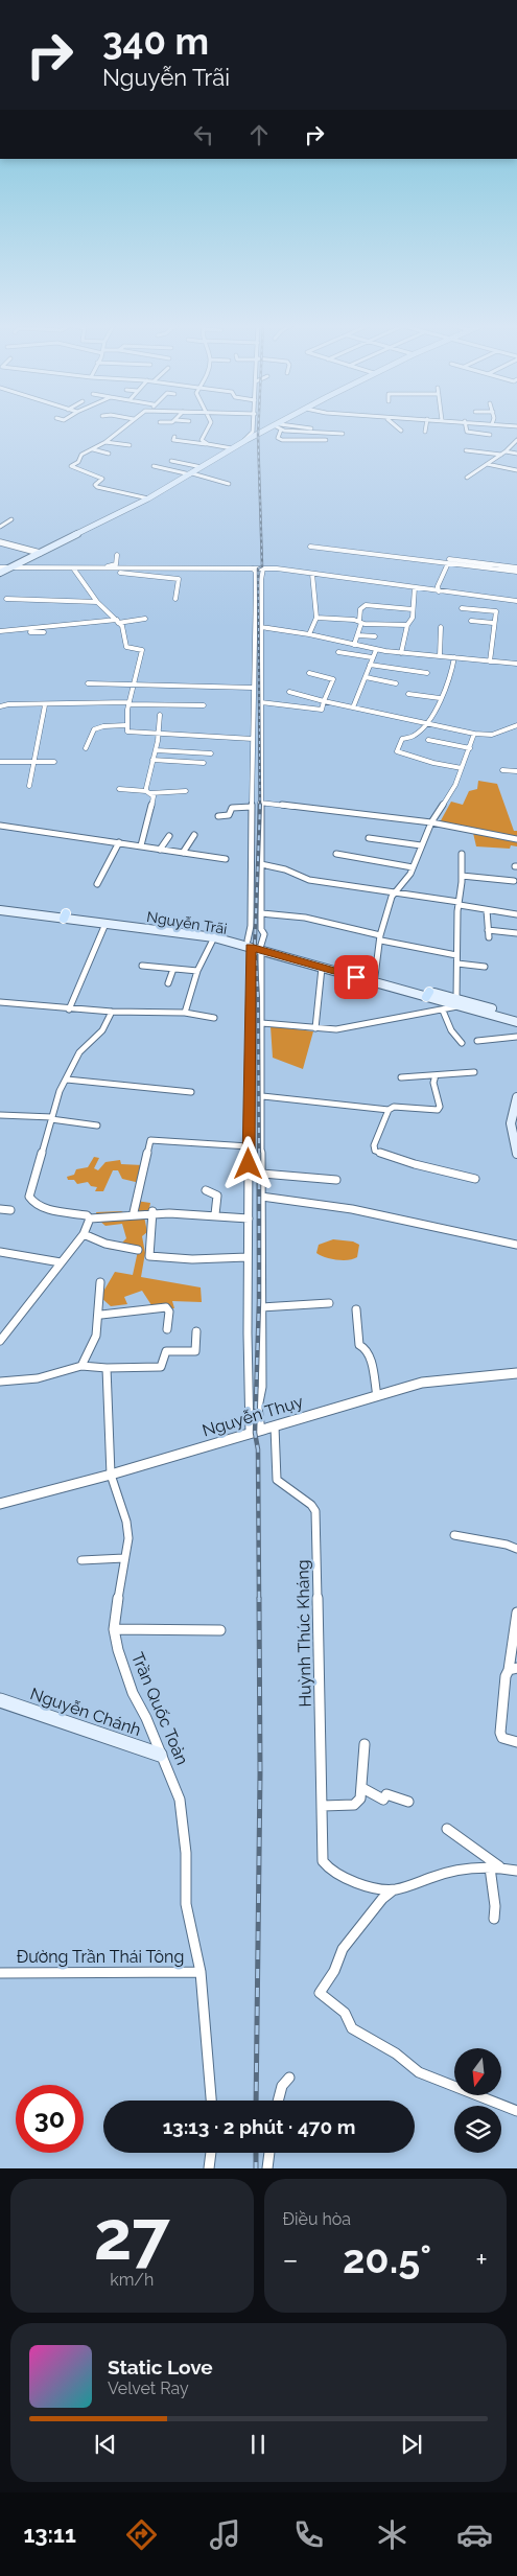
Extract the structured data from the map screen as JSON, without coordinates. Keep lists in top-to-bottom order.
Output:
{
  "streets": {
    "main road": ["Nguyễn Trãi", "Nguyễn Chánh"],
    "street": [
      "Nguyễn Thụy",
      "Huỳnh Thúc Kháng",
      "Trần Quốc Toản",
      "Đường Trần Thái Tông"
    ]
  },
  "crossings": [
    ["Nguyễn Thụy", "Huỳnh Thúc Kháng"],
    ["Nguyễn Thụy", "Trần Quốc Toản"],
    ["Trần Quốc Toản", "Nguyễn Chánh"],
    ["Trần Quốc Toản", "Đường Trần Thái Tông"]
  ],
  "north": "bottom",
  "page": {
    "turn": ["340 m", "Nguyễn Trãi"],
    "limit": "30",
    "trip": "13:13 · 2 phút · 470 m",
    "tile": [
      ["27", "km/h"],
      "Điều hòa"
    ],
    "heat": ["−", "20.5°", "+"],
    "song": ["Static Love", "Velvet Ray"],
    "tabs": "13:11"
  }
}
